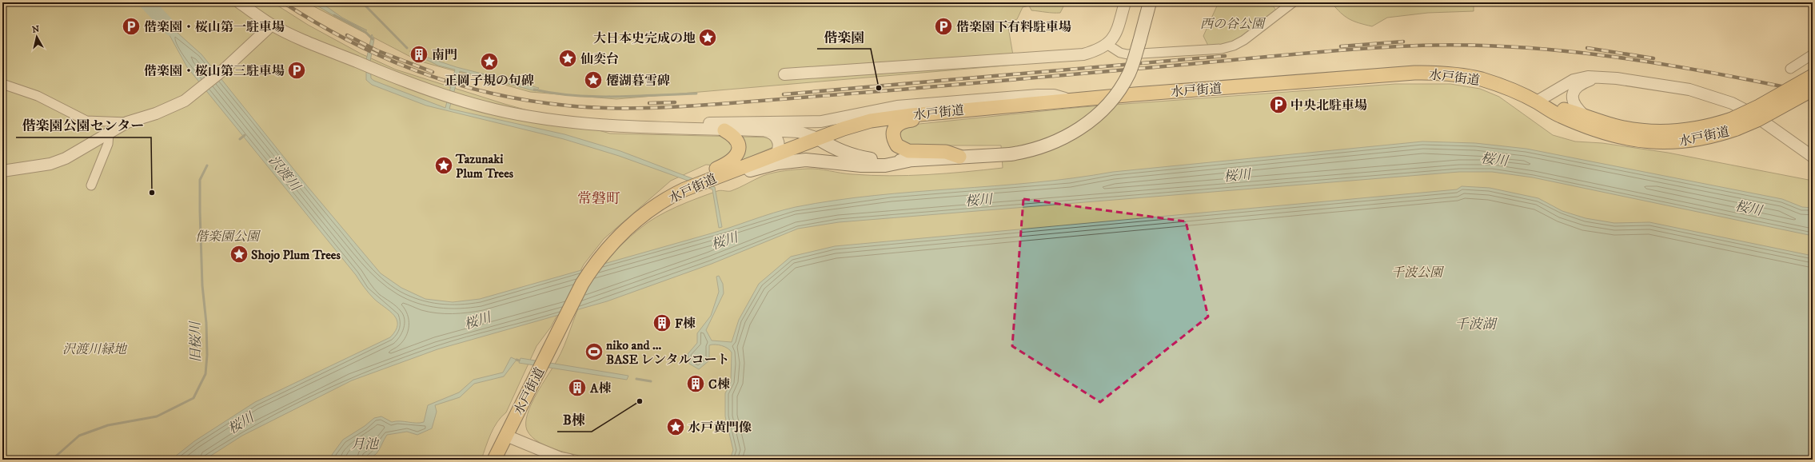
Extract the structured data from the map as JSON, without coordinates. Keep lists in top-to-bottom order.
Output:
{
  "streets": {
    "main road": ["水戸街道"]
  },
  "districts": ["常磐町"],
  "water": [
    "桜川",
    "沢渡川",
    "千波湖",
    "旧桜川",
    "月池"
  ],
  "parks": [
    "西の谷公園",
    "偕楽園公園",
    "千波公園",
    "沢渡川緑地"
  ],
  "places": {
    "parking": [
      "偕楽園・桜山第一駐車場",
      "偕楽園下有料駐車場",
      "偕楽園・桜山第三駐車場",
      "中央北駐車場"
    ],
    "place": [
      "大日本史完成の地",
      "仙奕台",
      "正岡子規の句碑",
      "僊湖暮雪碑",
      "Tazunaki Plum Trees",
      "Shojo Plum Trees",
      "水戸黄門像"
    ],
    "building": [
      "南門",
      "F棟",
      "C棟",
      "A棟"
    ],
    "other": ["偕楽園", "偕楽園公園センター", "B棟"],
    "sports": ["niko and ... BASE レンタルコート"]
  },
  "north": "top"
}
